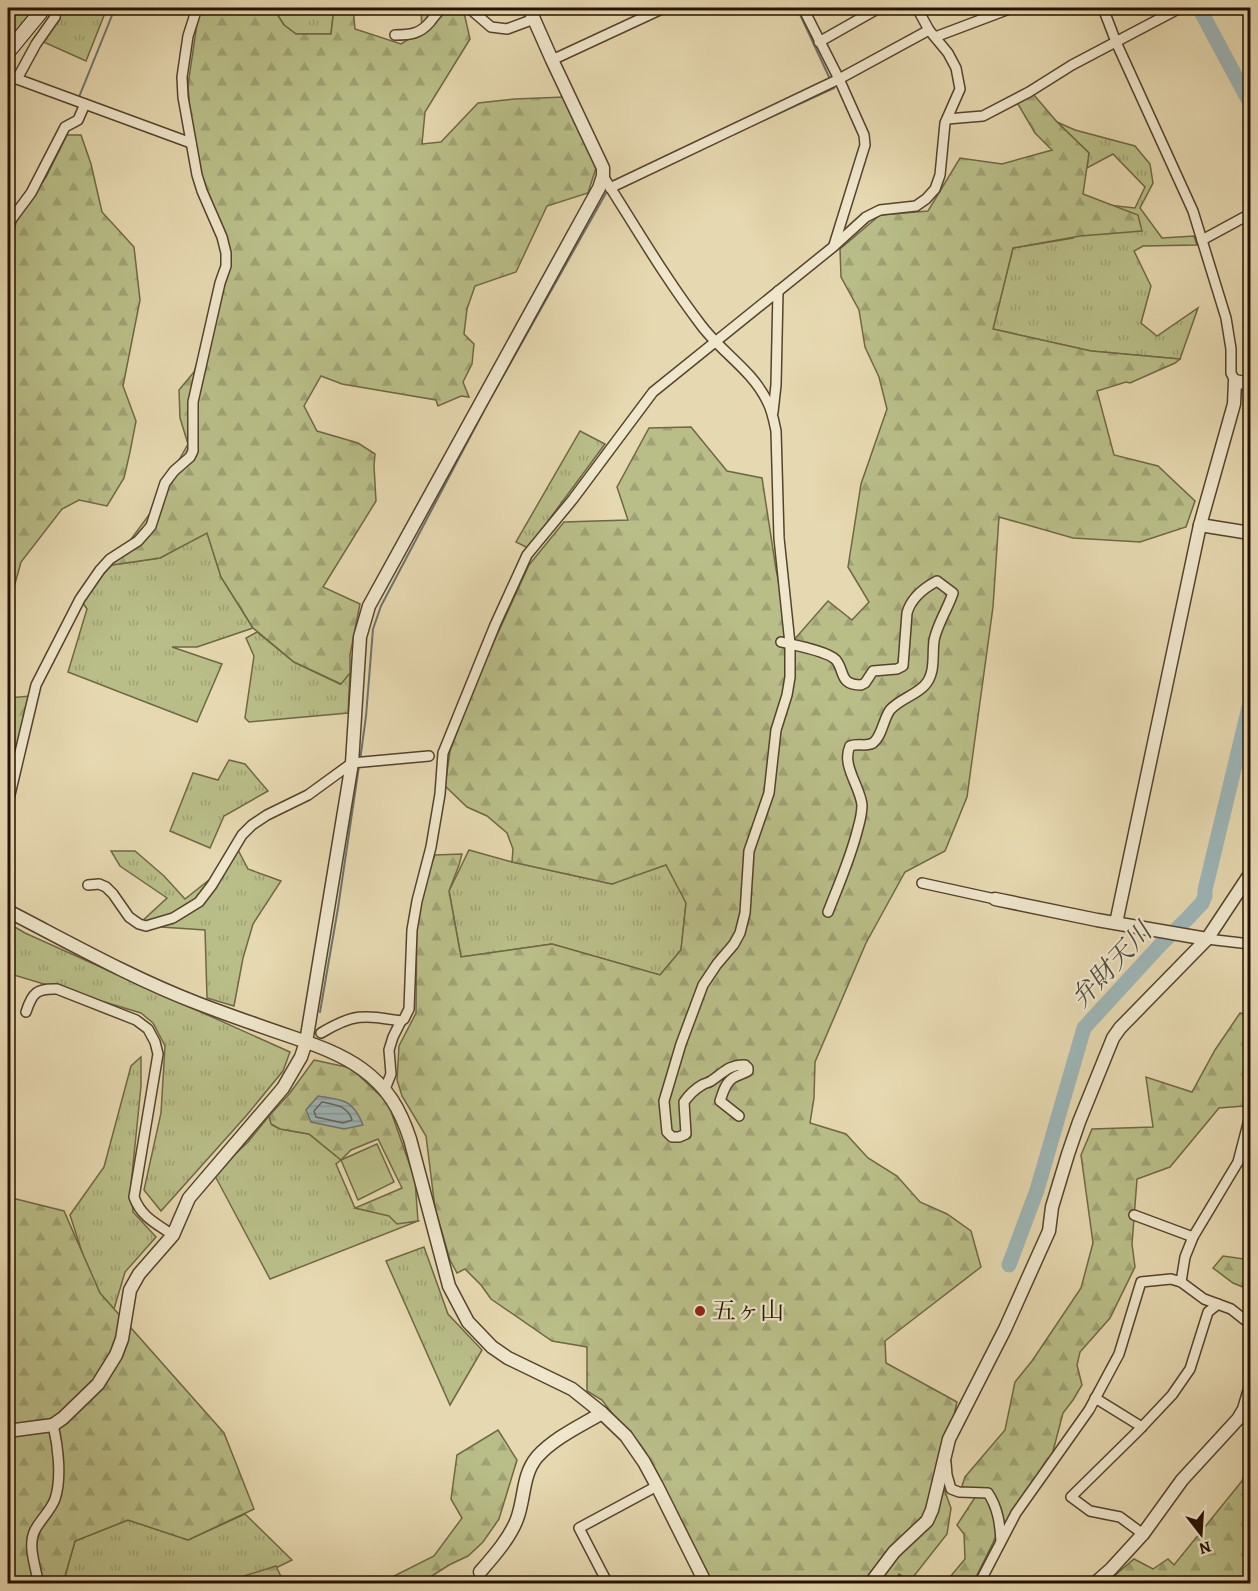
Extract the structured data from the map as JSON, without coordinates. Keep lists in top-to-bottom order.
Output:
{
  "water": ["弁財天川"],
  "places": ["五ヶ山"],
  "north": "bottom"
}
